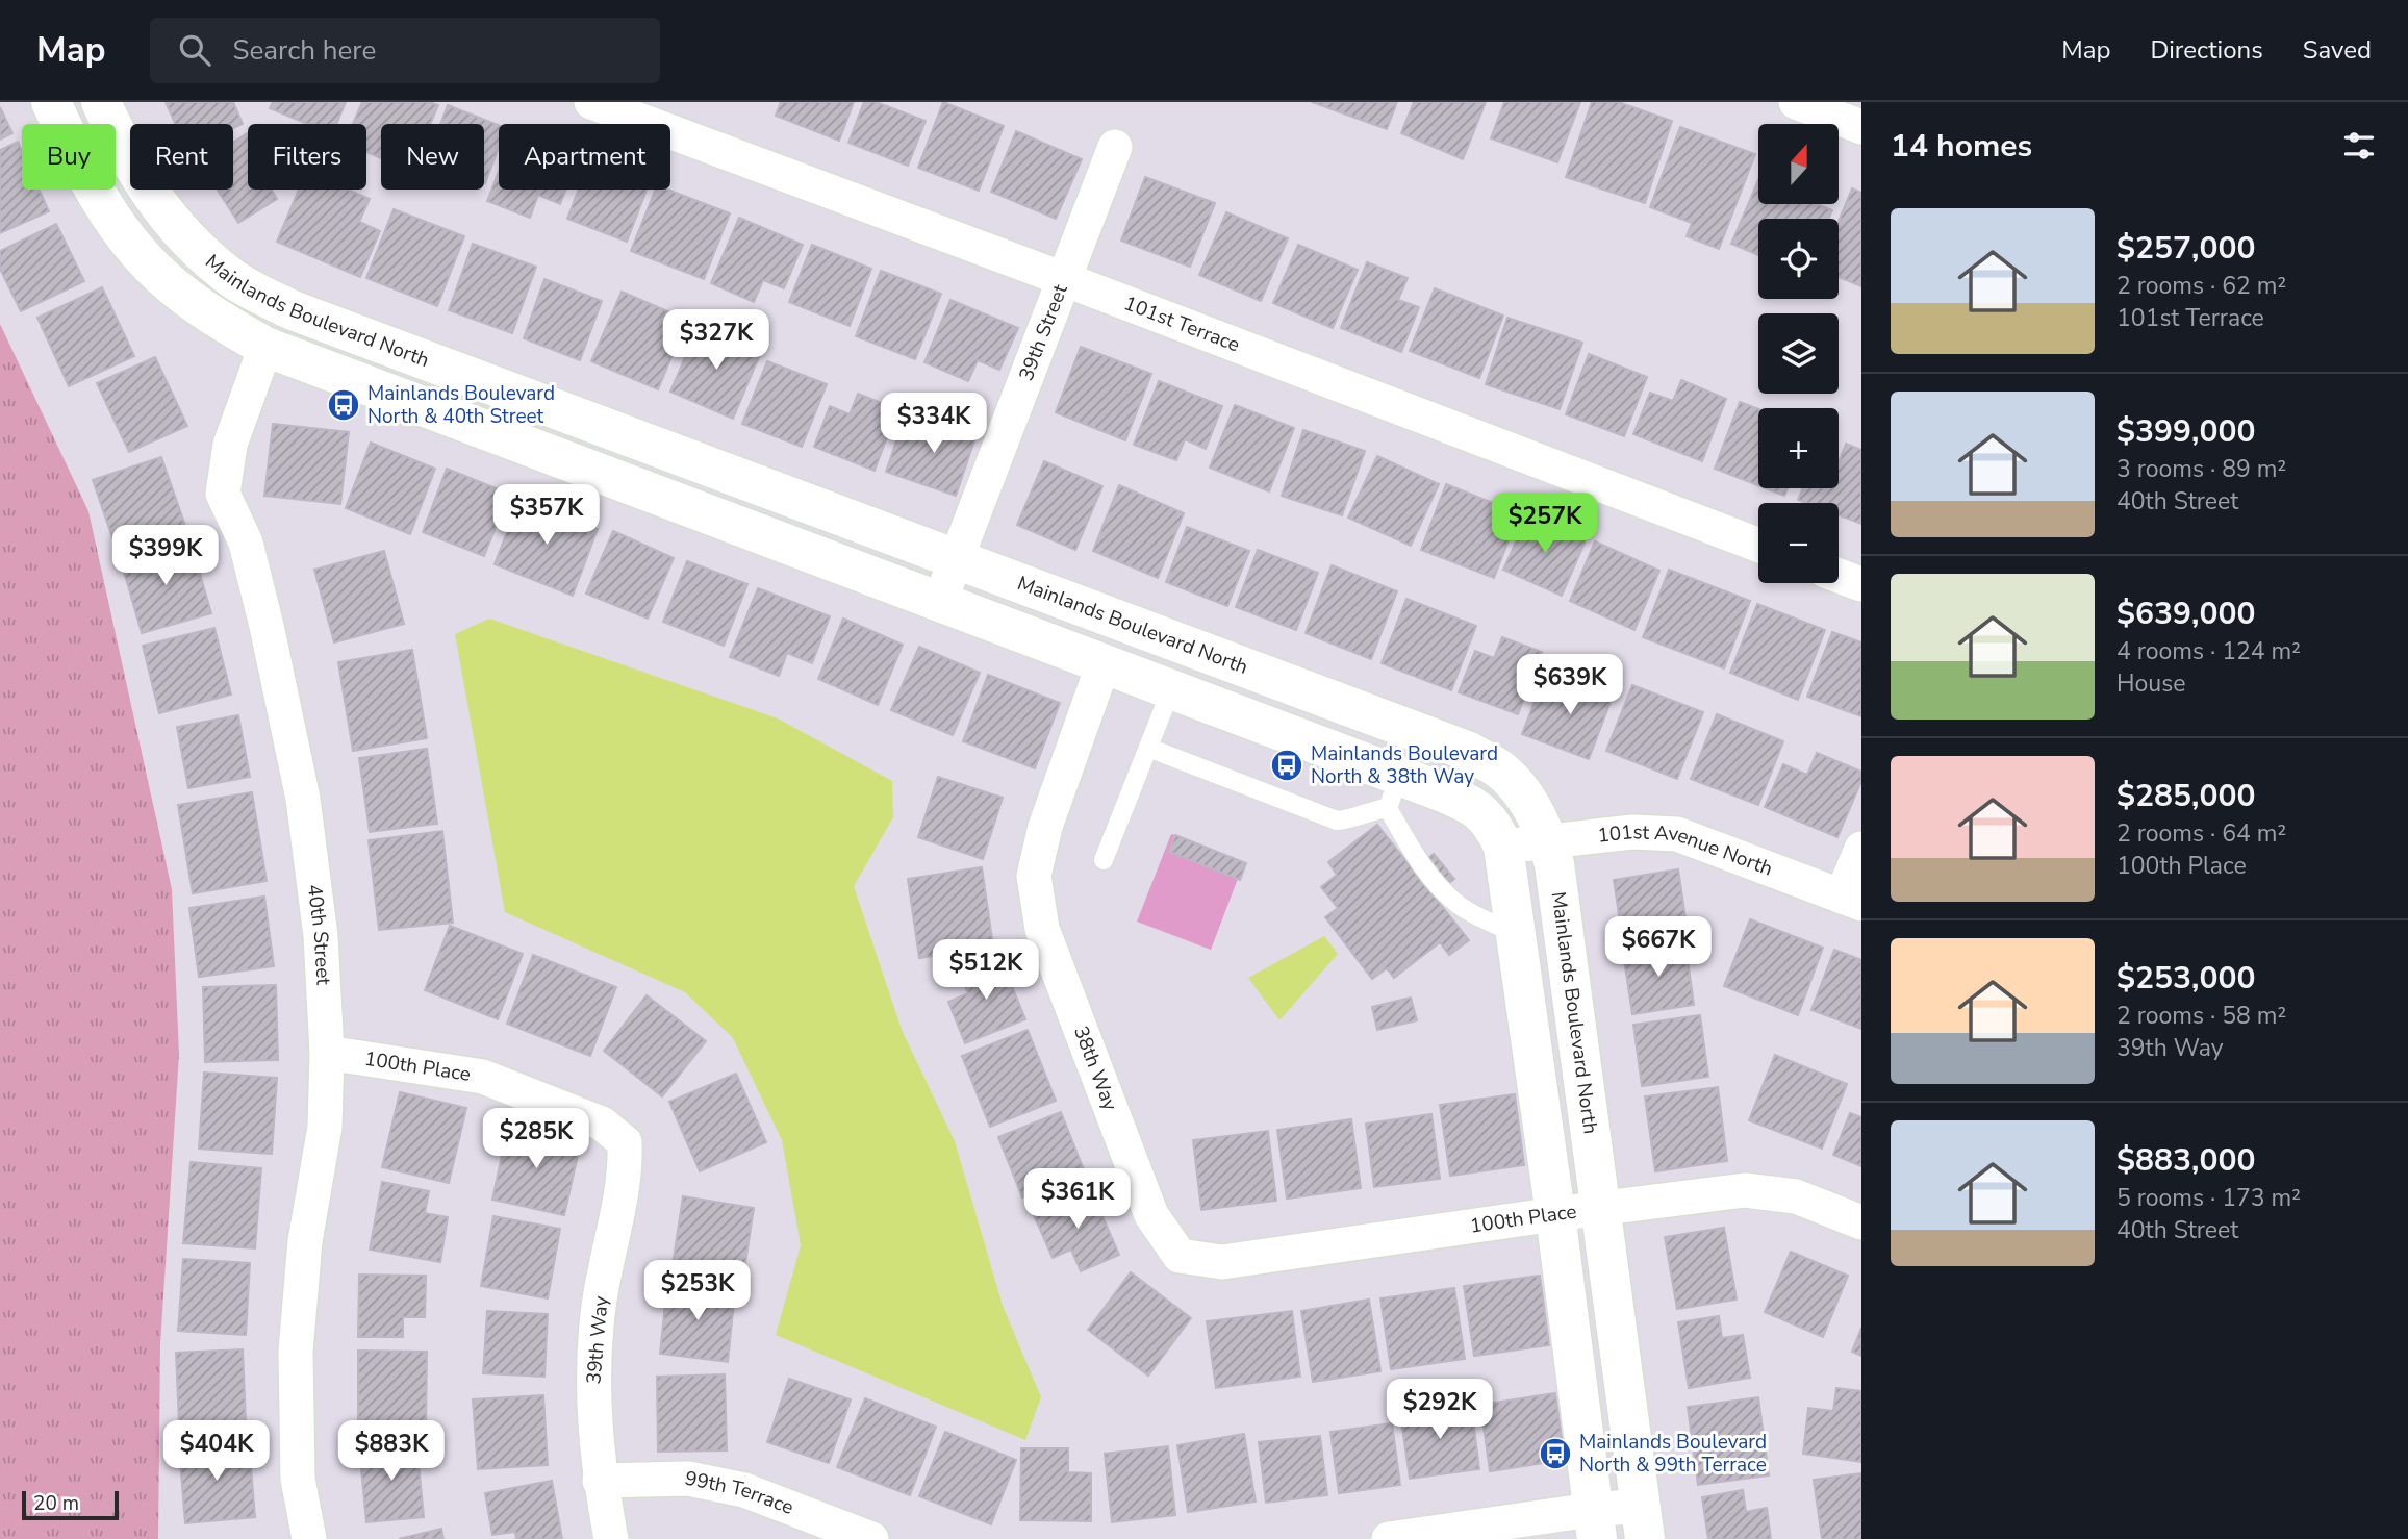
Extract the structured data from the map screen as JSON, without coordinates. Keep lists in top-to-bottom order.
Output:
{
  "streets": {
    "street": [
      "Mainlands Boulevard North",
      "101st Terrace",
      "39th Street",
      "101st Avenue North",
      "40th Street",
      "100th Place",
      "38th Way",
      "39th Way",
      "99th Terrace"
    ]
  },
  "crossings": [
    ["Mainlands Boulevard North", "39th Street"],
    ["Mainlands Boulevard North", "101st Avenue North"],
    ["Mainlands Boulevard North", "100th Place"],
    ["101st Terrace", "39th Street"],
    ["40th Street", "100th Place"],
    ["100th Place", "38th Way"],
    ["100th Place", "39th Way"],
    ["39th Way", "99th Terrace"]
  ],
  "places": {
    "bus stop": ["Mainlands Boulevard North & 40th Street", "Mainlands Boulevard North & 38th Way", "Mainlands Boulevard North & 99th Terrace"]
  },
  "scale_bar": "20 m",
  "north": "top",
  "page": {
    "header": "Map",
    "search": "Search here",
    "nav": ["Map", "Directions", "Saved"],
    "heading": "14 homes",
    "map_buttons": ["+", "−"],
    "chip": [
      "Buy",
      "Rent",
      "Filters",
      "New",
      "Apartment"
    ],
    "list": [
      {
        "name": "$257,000",
        "note": "2 rooms · 62 m² · 101st Terrace"
      },
      {
        "name": "$399,000",
        "note": "3 rooms · 89 m² · 40th Street"
      },
      {
        "name": "$639,000",
        "note": "4 rooms · 124 m² · House"
      },
      {
        "name": "$285,000",
        "note": "2 rooms · 64 m² · 100th Place"
      },
      {
        "name": "$253,000",
        "note": "2 rooms · 58 m² · 39th Way"
      },
      {
        "name": "$883,000",
        "note": "5 rooms · 173 m² · 40th Street"
      }
    ],
    "price": [
      "$327K",
      "$334K",
      "$357K",
      "$257K",
      "$399K",
      "$639K",
      "$667K",
      "$512K",
      "$285K",
      "$361K",
      "$253K",
      "$292K",
      "$404K",
      "$883K"
    ],
    "scale": "20 m"
  }
}
